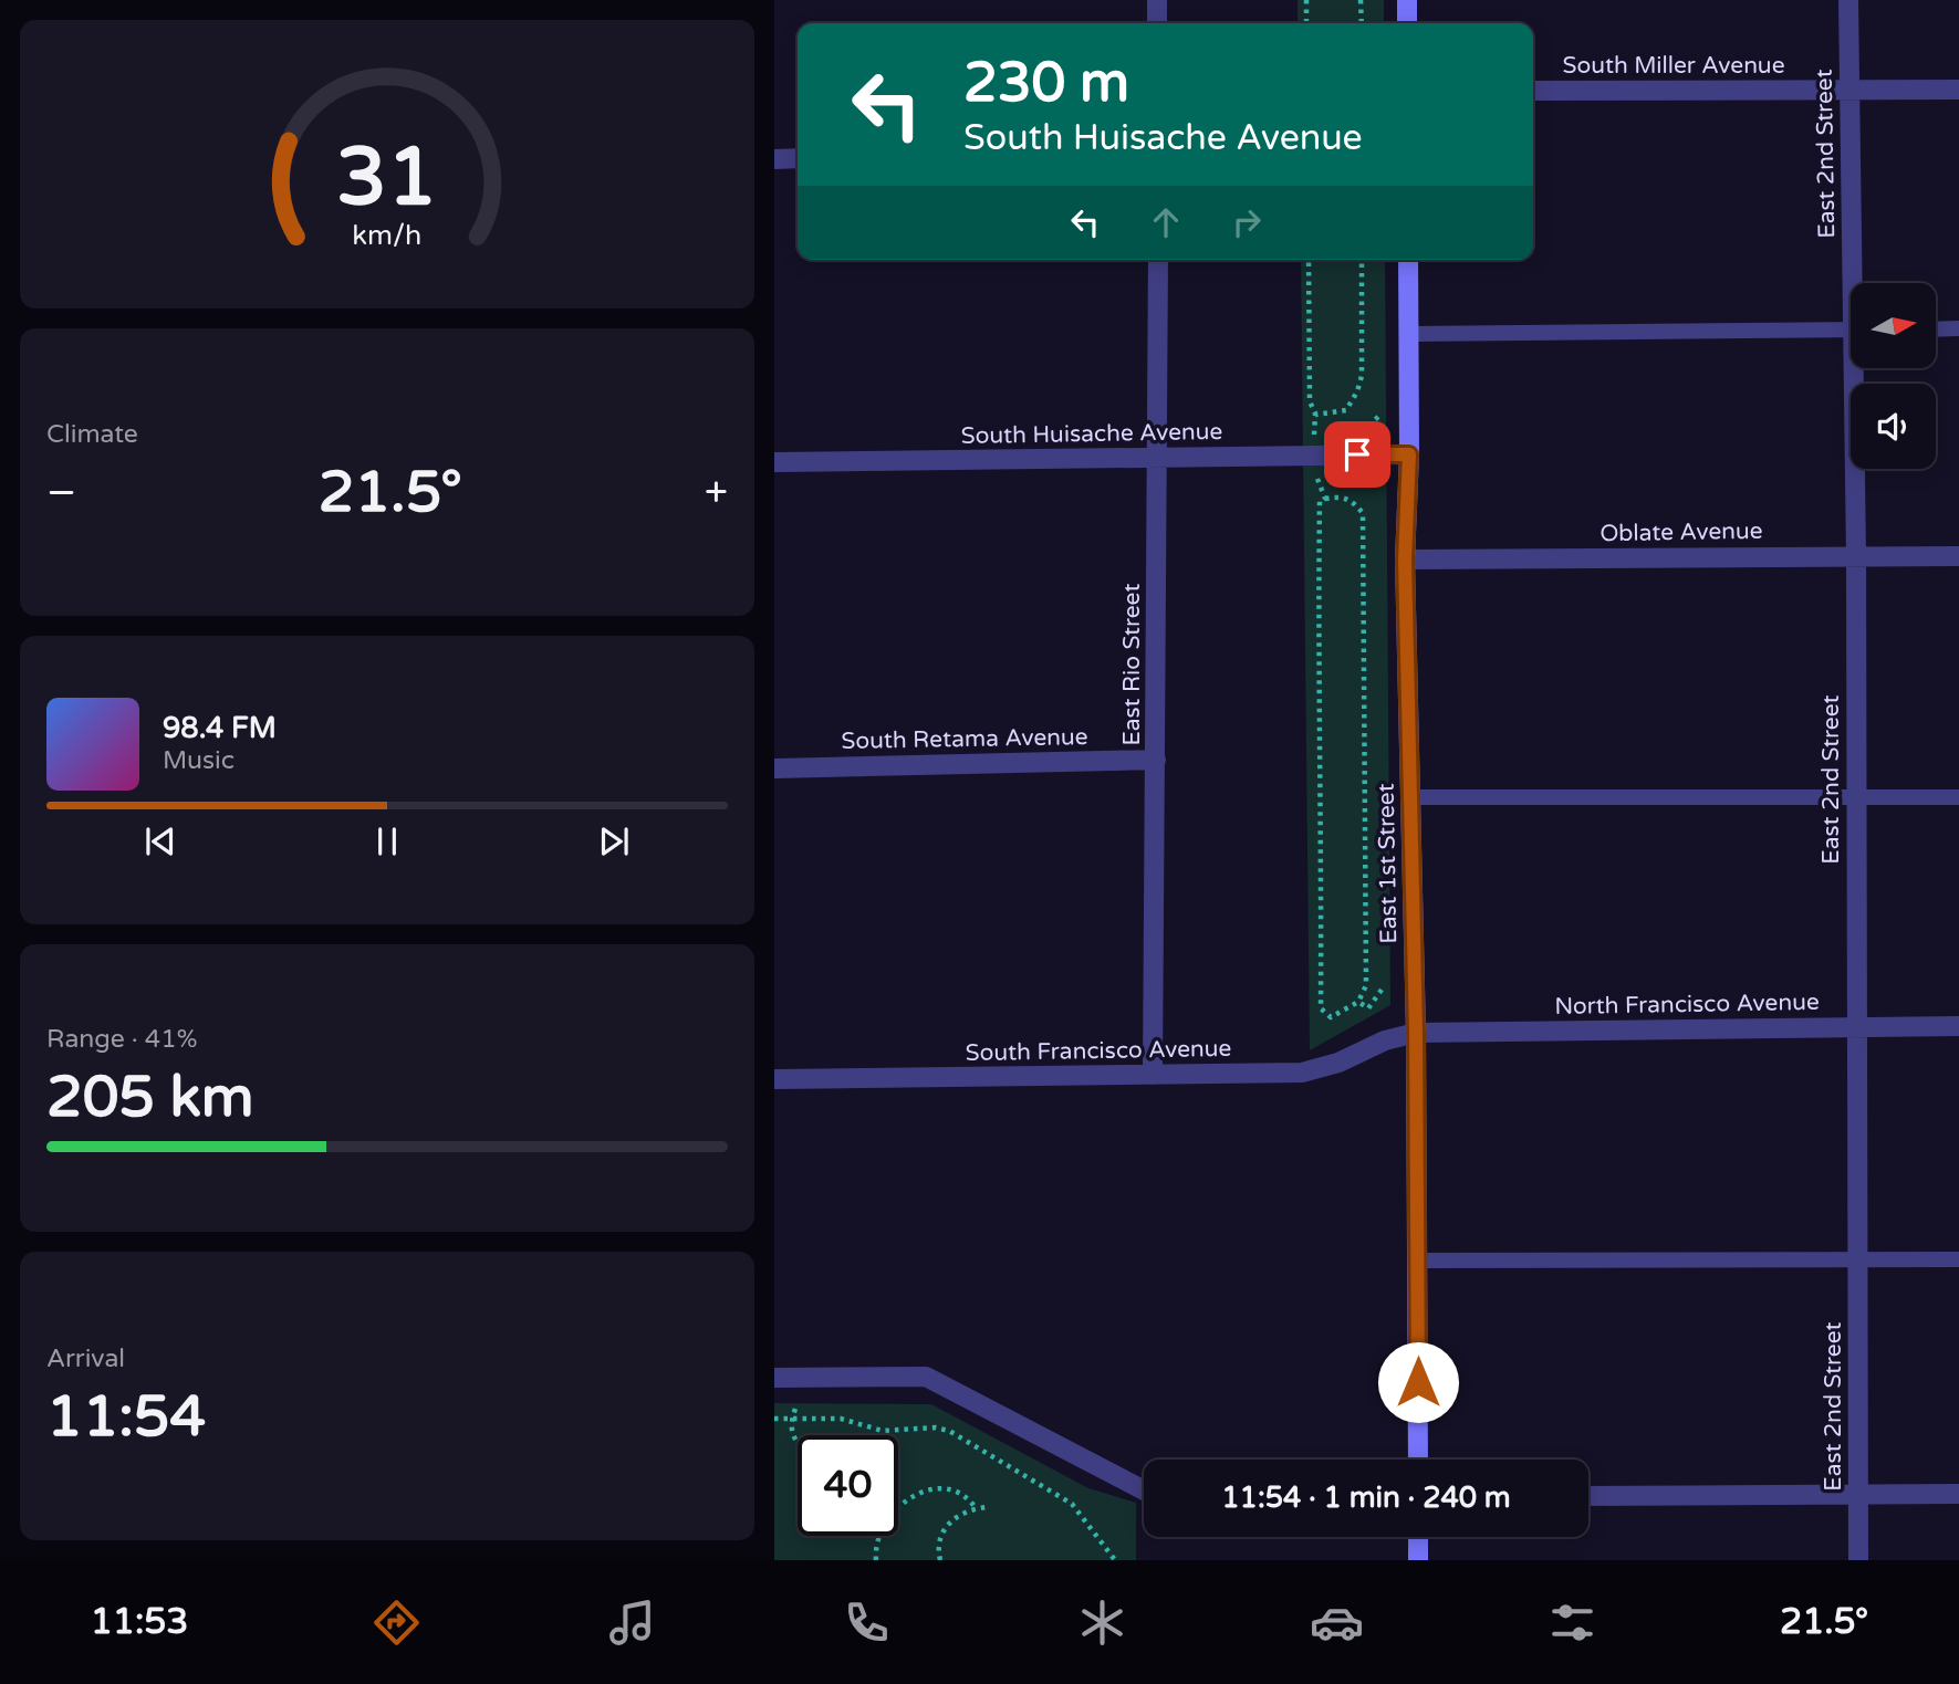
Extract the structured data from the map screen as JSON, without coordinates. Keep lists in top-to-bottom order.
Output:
{
  "streets": {
    "street": [
      "South Miller Avenue",
      "East 2nd Street",
      "South Huisache Avenue",
      "Oblate Avenue",
      "East Rio Street",
      "South Retama Avenue",
      "East 1st Street",
      "North Francisco Avenue",
      "South Francisco Avenue"
    ]
  },
  "crossings": [
    ["South Miller Avenue", "East 2nd Street"],
    ["East 2nd Street", "Oblate Avenue"],
    ["East 2nd Street", "North Francisco Avenue"],
    ["South Huisache Avenue", "East Rio Street"],
    ["South Huisache Avenue", "East 1st Street"],
    ["Oblate Avenue", "East 1st Street"],
    ["East Rio Street", "South Retama Avenue"],
    ["East Rio Street", "South Francisco Avenue"],
    ["East 1st Street", "North Francisco Avenue"],
    ["East 1st Street", "South Francisco Avenue"],
    ["North Francisco Avenue", "South Francisco Avenue"]
  ],
  "north": "right",
  "page": {
    "turn": ["230 m", "South Huisache Avenue"],
    "tile": [
      "Climate",
      ["Range · 41%", "205 km"],
      ["Arrival", "11:54"]
    ],
    "heat": ["−", "21.5°", "+"],
    "song": ["98.4 FM", "Music"],
    "limit": "40",
    "trip": "11:54 · 1 min · 240 m",
    "tabs": ["11:53", "21.5°"],
    "gauge": ["31", "km/h"]
  }
}
